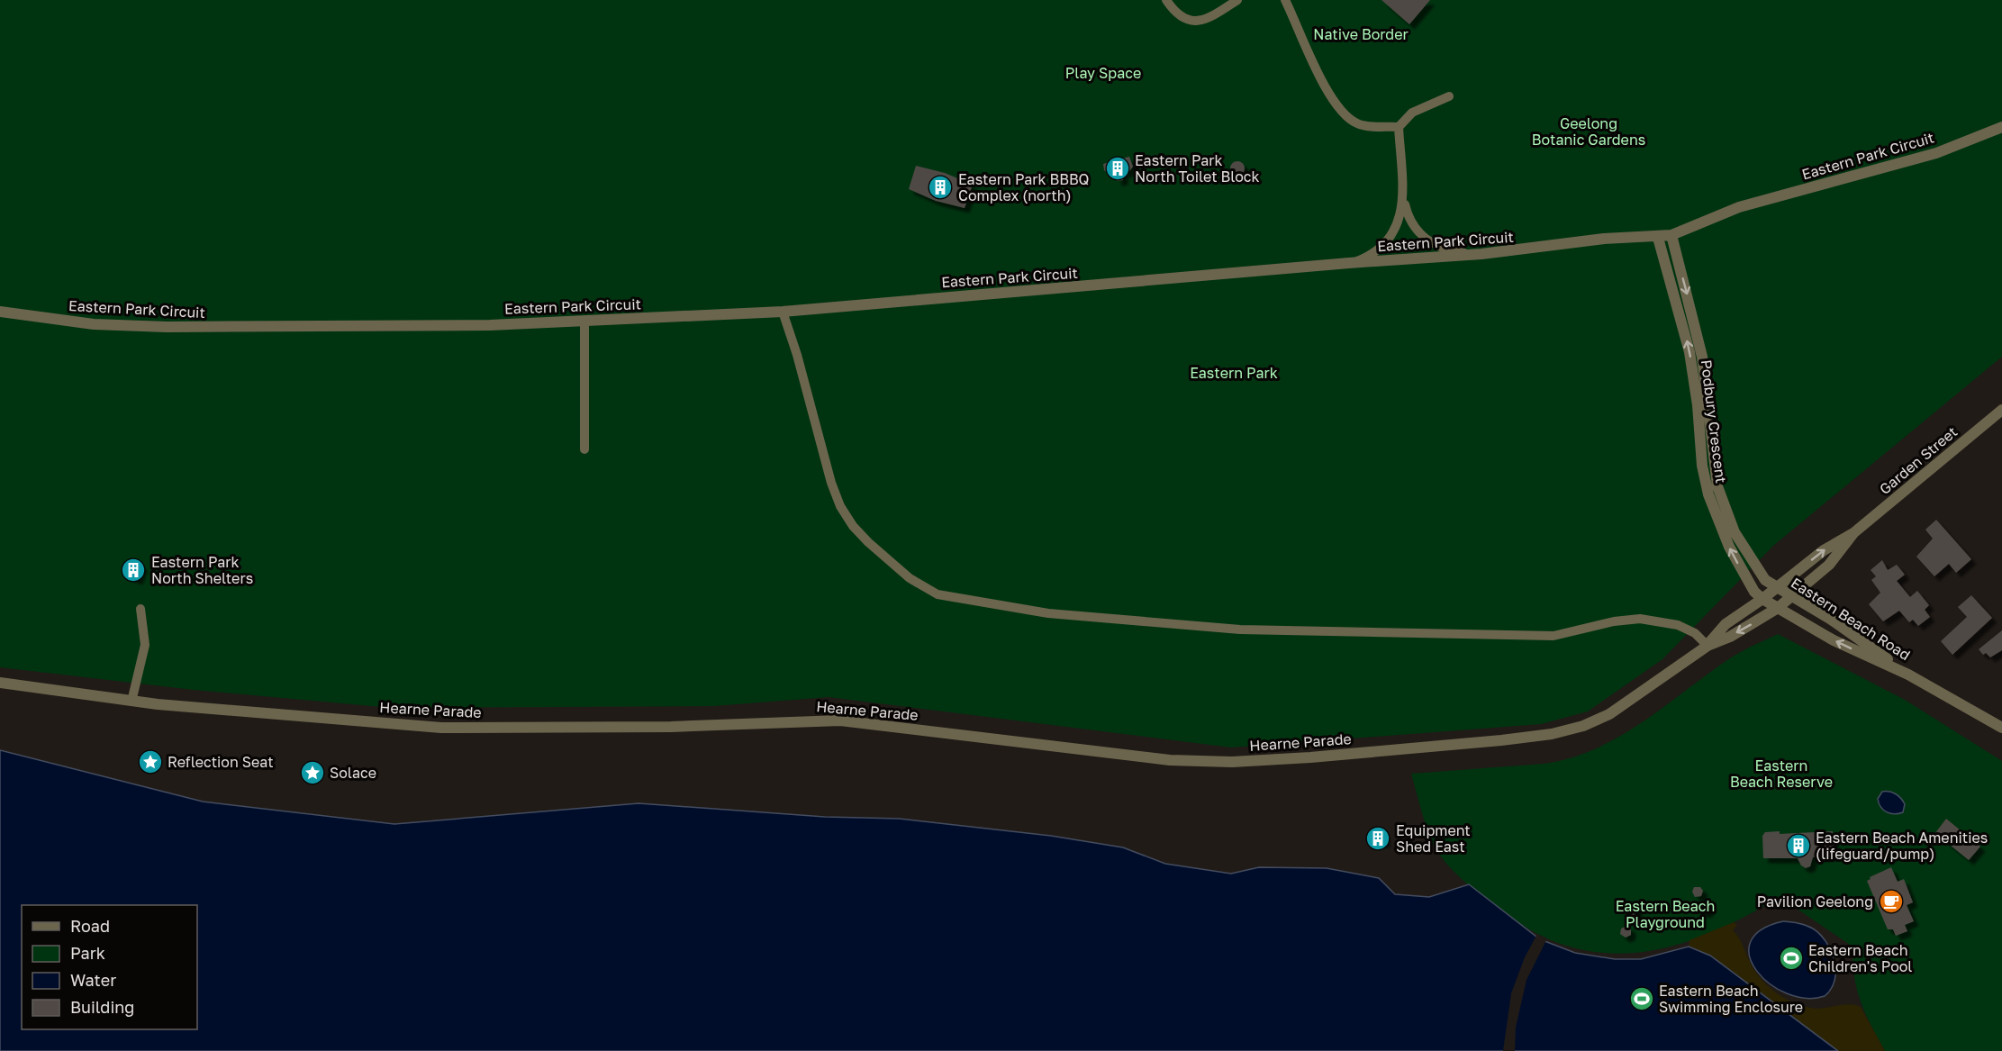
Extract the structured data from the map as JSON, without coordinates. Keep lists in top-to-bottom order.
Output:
{
  "streets": {
    "street": [
      "Eastern Park Circuit",
      "Podbury Crescent",
      "Garden Street",
      "Eastern Beach Road",
      "Hearne Parade"
    ]
  },
  "crossings": [
    ["Eastern Park Circuit", "Podbury Crescent"],
    ["Podbury Crescent", "Garden Street"],
    ["Podbury Crescent", "Eastern Beach Road"],
    ["Podbury Crescent", "Hearne Parade"],
    ["Garden Street", "Eastern Beach Road"],
    ["Garden Street", "Hearne Parade"],
    ["Eastern Beach Road", "Hearne Parade"]
  ],
  "parks": [
    "Native Border",
    "Play Space",
    "Geelong Botanic Gardens",
    "Eastern Park",
    "Eastern Beach Reserve",
    "Eastern Beach Playground"
  ],
  "places": {
    "building": [
      "Eastern Park North Toilet Block",
      "Eastern Park BBBQ Complex (north)",
      "Eastern Park North Shelters",
      "Equipment Shed East",
      "Eastern Beach Amenities (lifeguard/pump)"
    ],
    "place": ["Reflection Seat", "Solace"],
    "cafe": ["Pavilion Geelong"],
    "sports": ["Eastern Beach Children's Pool", "Eastern Beach Swimming Enclosure"]
  },
  "legend": [
    "Road",
    "Park",
    "Water",
    "Building"
  ]
}
